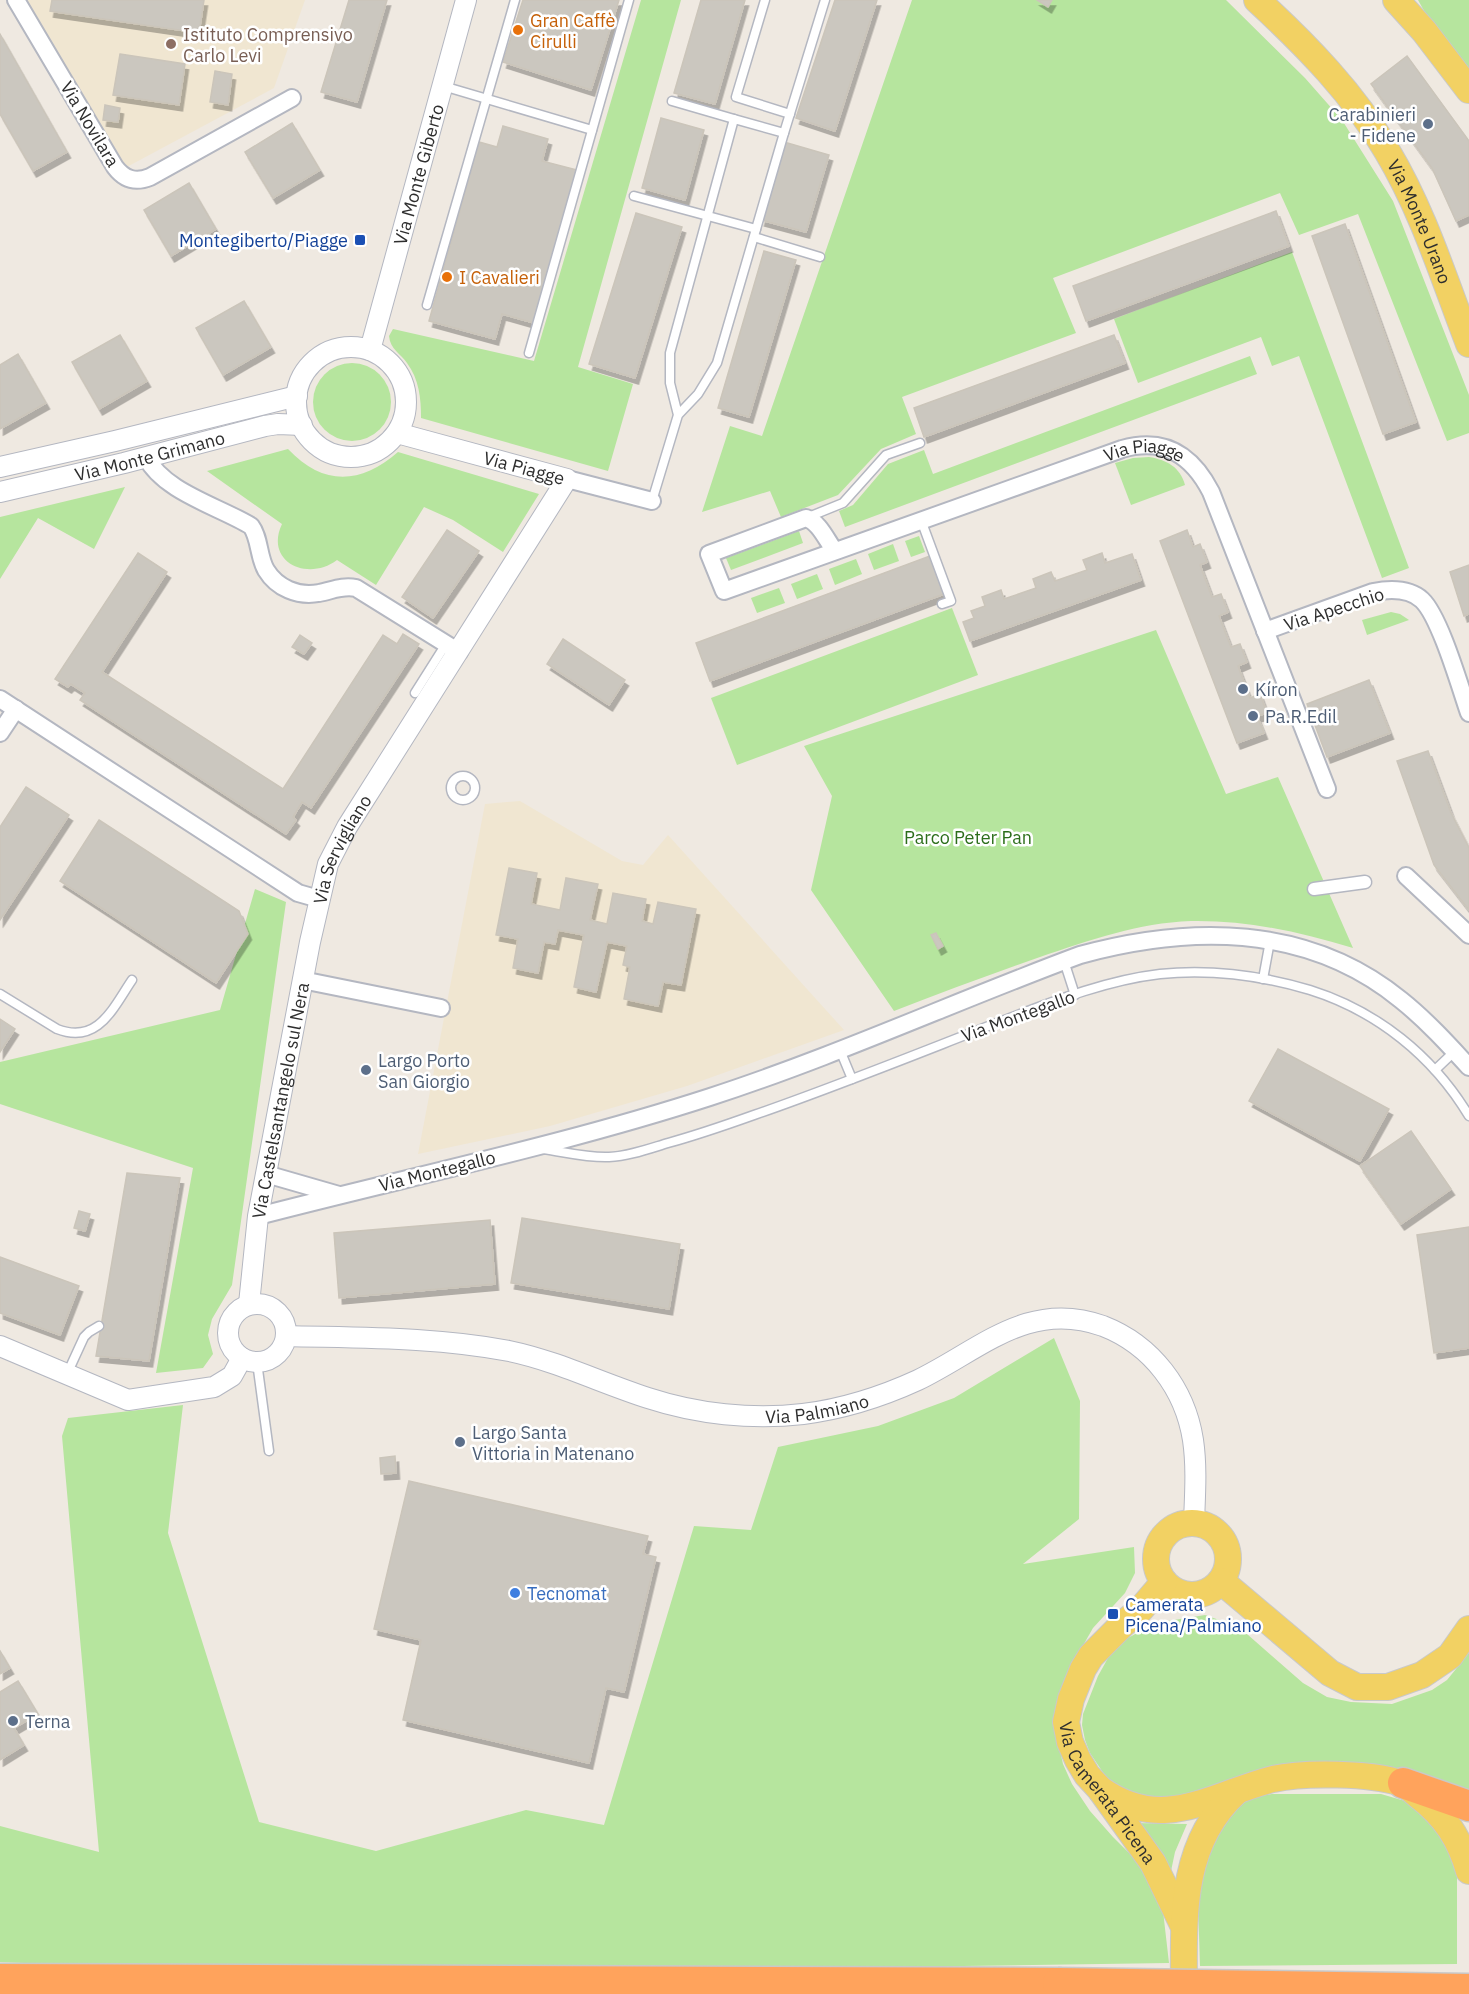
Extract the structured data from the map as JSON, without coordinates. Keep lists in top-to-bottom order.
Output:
{
  "streets": {
    "main road": ["Via Monte Urano", "Via Camerata Picena"],
    "street": [
      "Via Novilara",
      "Via Monte Giberto",
      "Via Monte Grimano",
      "Via Piagge",
      "Via Apecchio",
      "Via Servigliano",
      "Via Montegallo",
      "Via Castelsantangelo sul Nera",
      "Via Palmiano"
    ]
  },
  "crossings": [
    ["Via Monte Giberto", "Via Monte Grimano"],
    ["Via Monte Giberto", "Via Piagge"],
    ["Via Monte Grimano", "Via Piagge"],
    ["Via Piagge", "Via Apecchio"],
    ["Via Piagge", "Via Servigliano"],
    ["Via Servigliano", "Via Castelsantangelo sul Nera"],
    ["Via Montegallo", "Via Castelsantangelo sul Nera"],
    ["Via Castelsantangelo sul Nera", "Via Palmiano"],
    ["Via Palmiano", "Via Camerata Picena"]
  ],
  "parks": ["Parco Peter Pan"],
  "places": {
    "other": [
      "Gran Caffè Cirulli",
      "Istituto Comprensivo Carlo Levi",
      "Carabinieri - Fidene",
      "I Cavalieri",
      "Kíron",
      "Pa.R.Edil",
      "Largo Porto San Giorgio",
      "Largo Santa Vittoria in Matenano",
      "Tecnomat",
      "Terna"
    ],
    "transit": ["Montegiberto/Piagge", "Camerata Picena/Palmiano"]
  }
}
